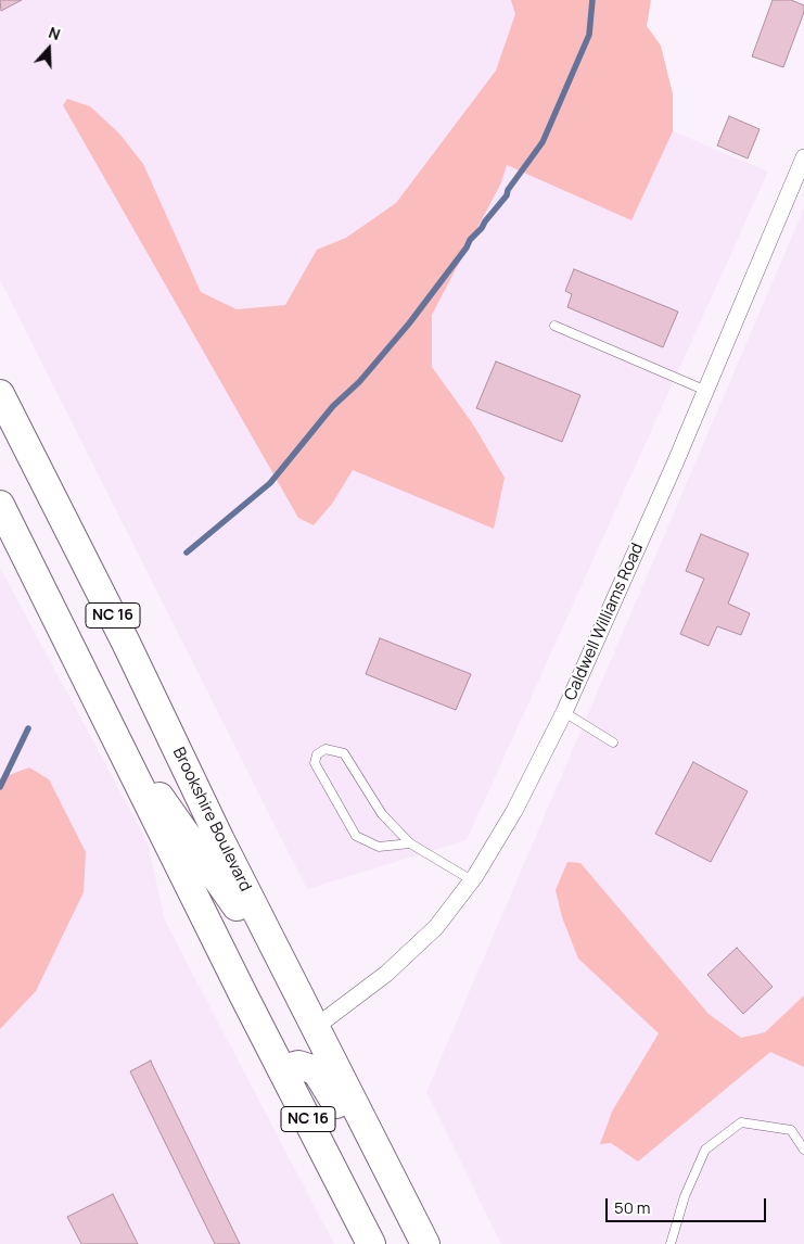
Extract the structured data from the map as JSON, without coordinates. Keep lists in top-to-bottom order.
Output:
{
  "streets": {
    "highway": ["NC 16", "Brookshire Boulevard"],
    "street": ["Caldwell Williams Road"]
  },
  "crossings": [
    ["Caldwell Williams Road", "Brookshire Boulevard"]
  ],
  "scale_bar": "50 m",
  "north": "top"
}
